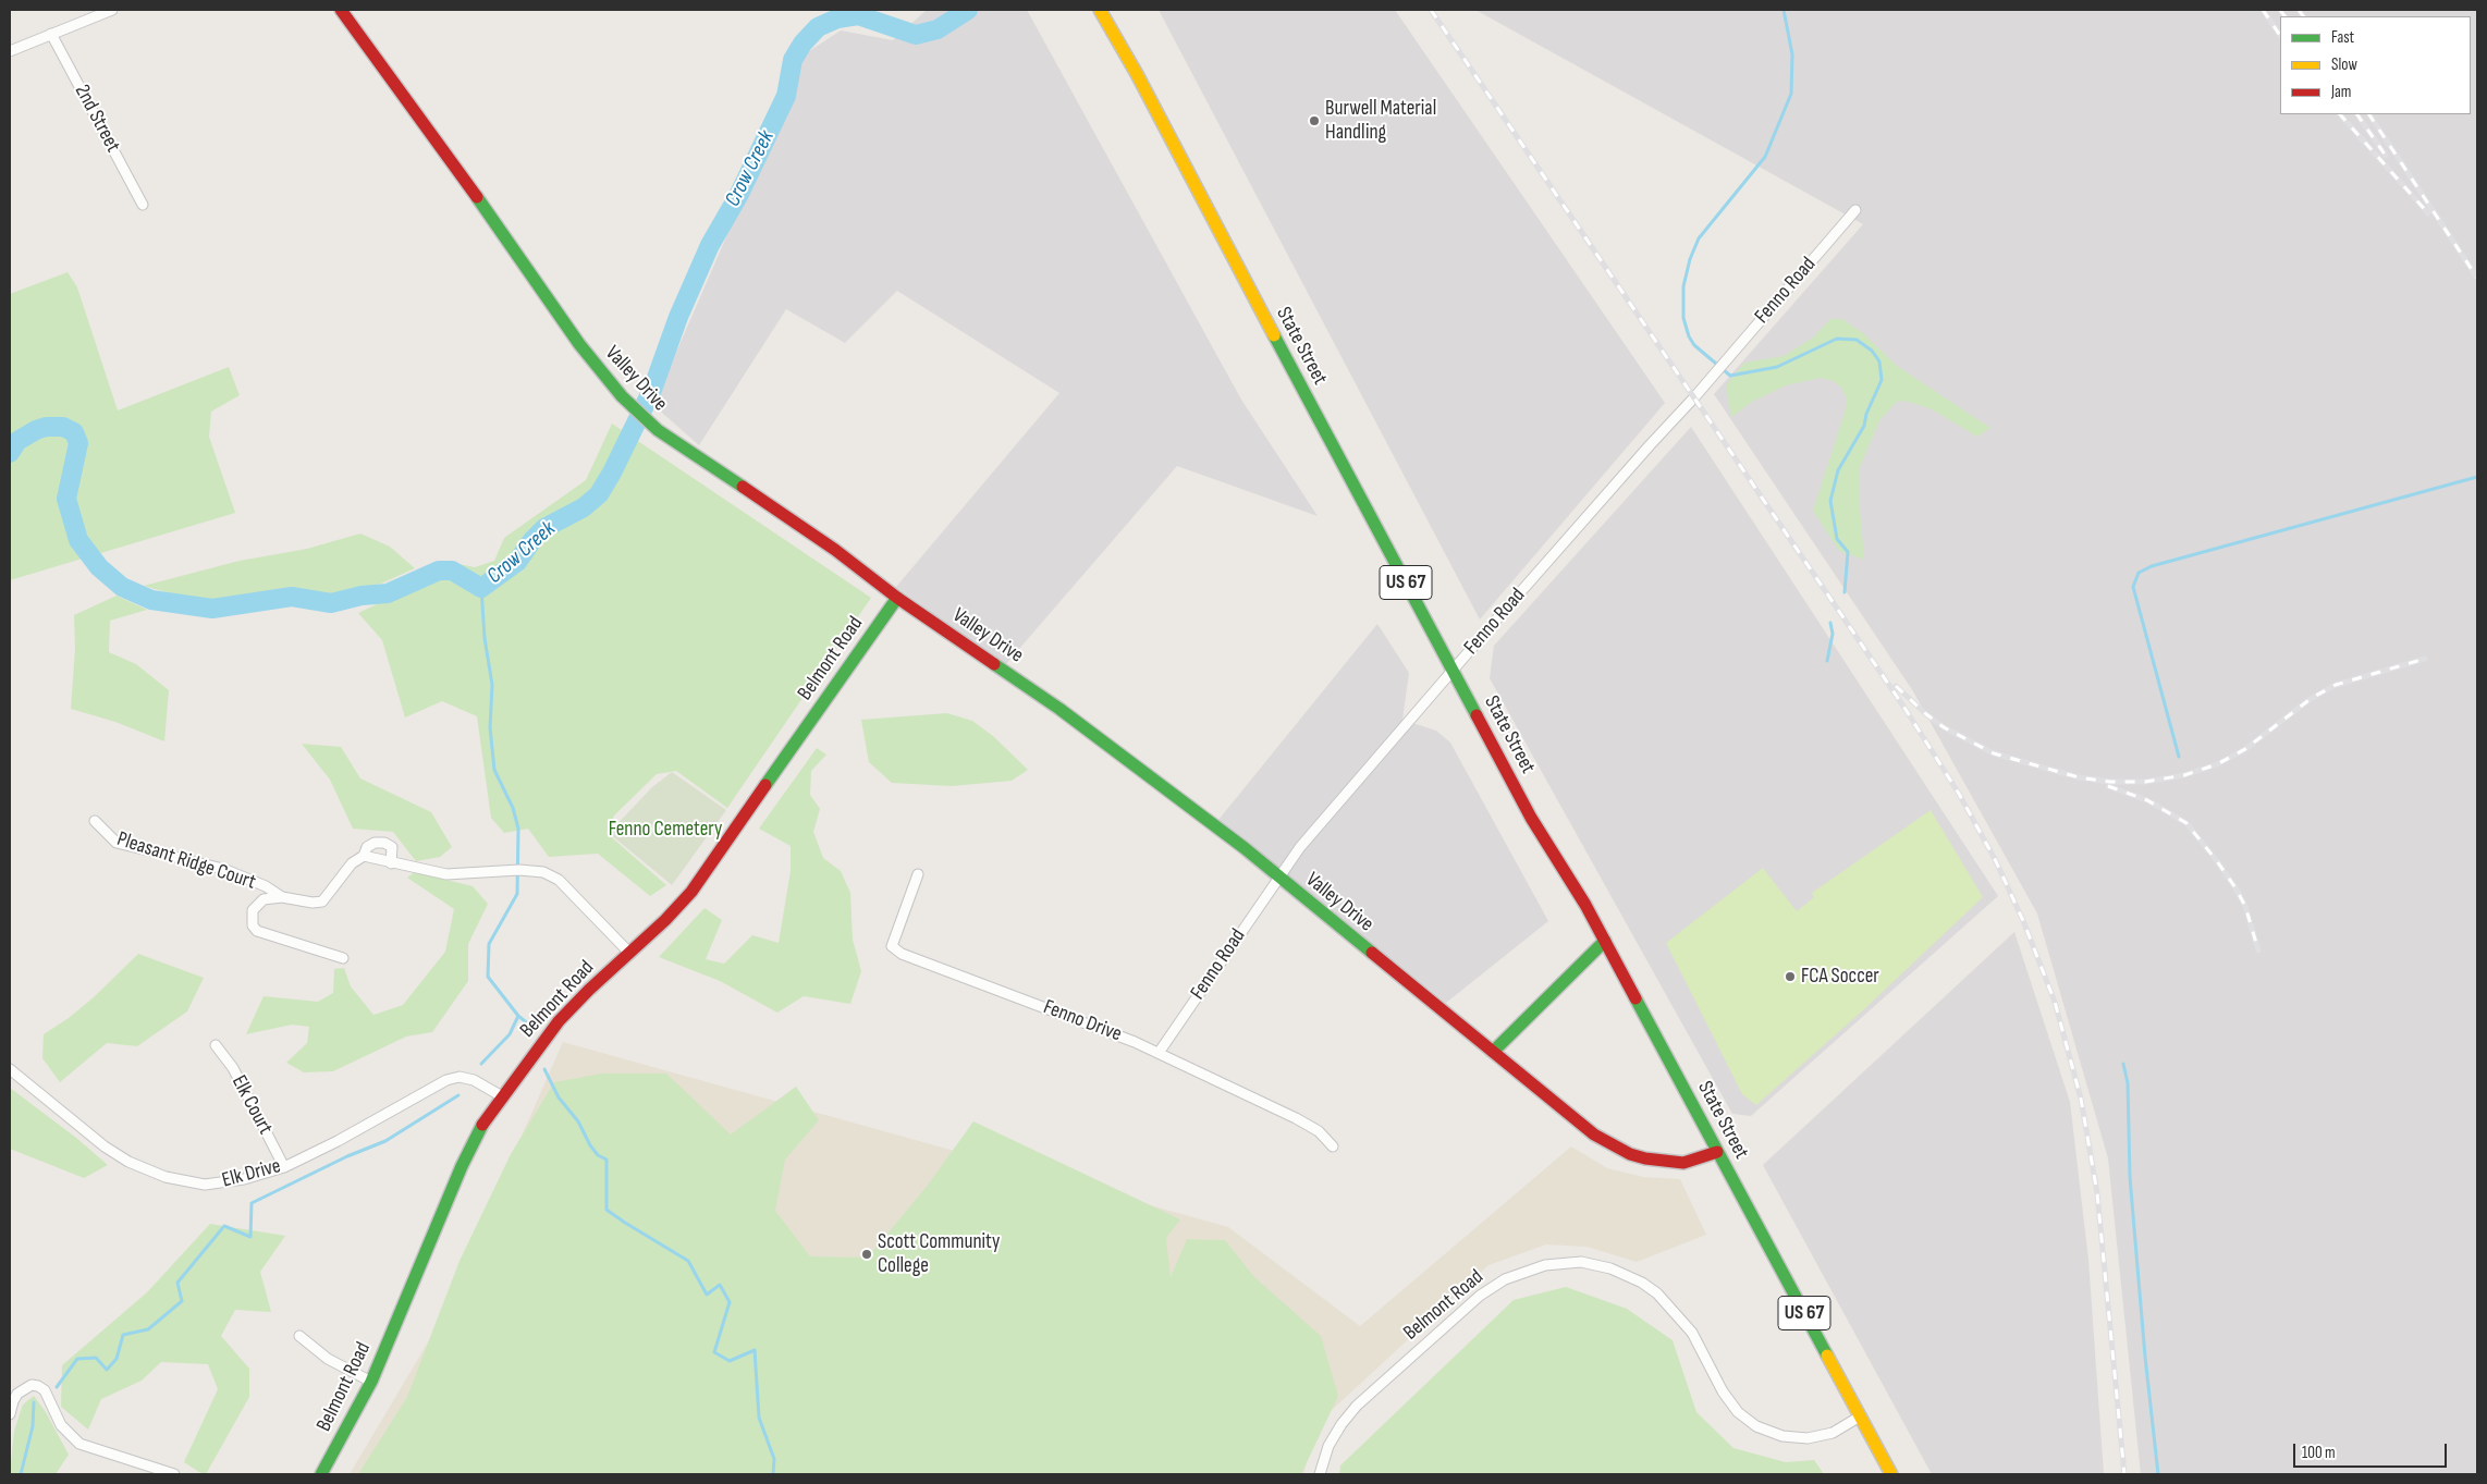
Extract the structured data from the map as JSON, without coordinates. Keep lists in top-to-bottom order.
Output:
{
  "streets": {
    "street": [
      "2nd Street",
      "Fenno Road",
      "State Street",
      "Valley Drive",
      "US 67",
      "Belmont Road",
      "Pleasant Ridge Court",
      "Fenno Drive",
      "Elk Court",
      "Elk Drive"
    ]
  },
  "crossings": [
    ["Fenno Road", "State Street"],
    ["Fenno Road", "Valley Drive"],
    ["Fenno Road", "Fenno Drive"],
    ["State Street", "Valley Drive"],
    ["State Street", "Belmont Road"],
    ["Valley Drive", "Belmont Road"],
    ["Belmont Road", "Elk Drive"],
    ["Elk Court", "Elk Drive"]
  ],
  "water": ["Crow Creek"],
  "parks": ["Fenno Cemetery"],
  "places": ["Burwell Material Handling", "FCA Soccer", "Scott Community College"],
  "legend": ["Fast", "Slow", "Jam"],
  "scale_bar": "100 m"
}
